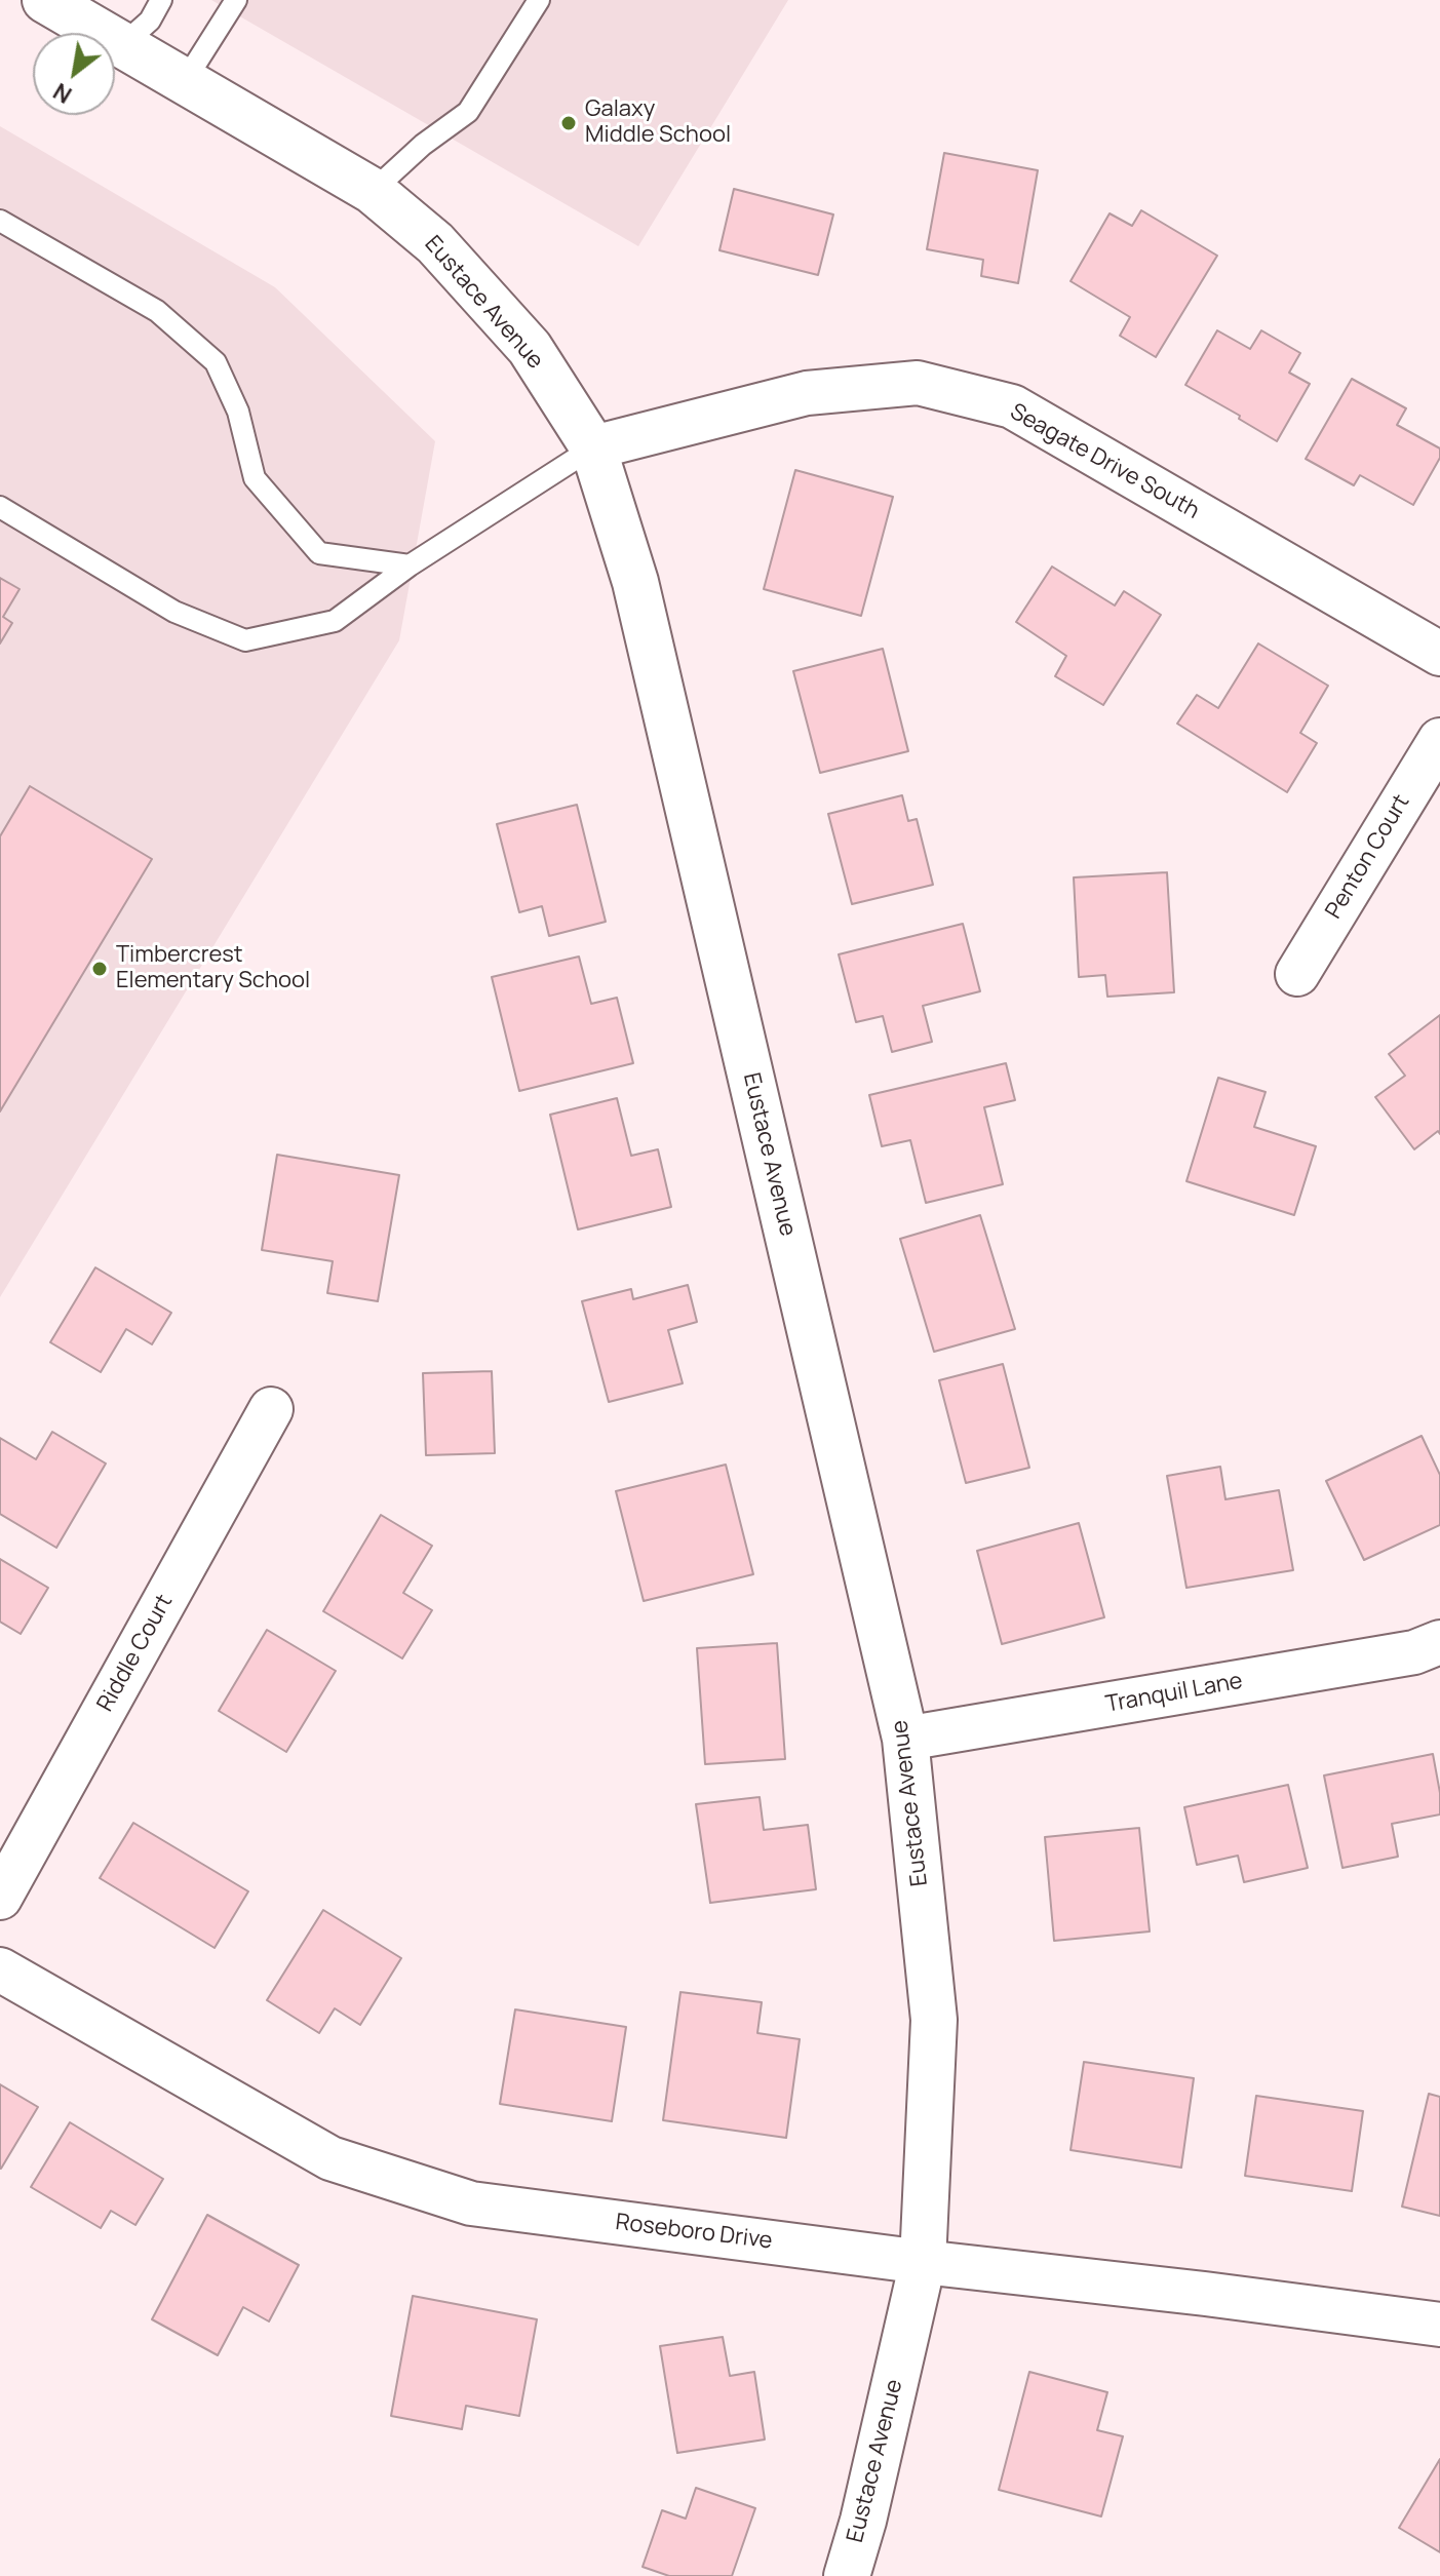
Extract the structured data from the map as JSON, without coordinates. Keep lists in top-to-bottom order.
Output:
{
  "streets": {
    "street": [
      "Eustace Avenue",
      "Seagate Drive South",
      "Penton Court",
      "Riddle Court",
      "Tranquil Lane",
      "Roseboro Drive"
    ]
  },
  "crossings": [
    ["Eustace Avenue", "Seagate Drive South"],
    ["Eustace Avenue", "Tranquil Lane"],
    ["Eustace Avenue", "Roseboro Drive"]
  ],
  "places": ["Galaxy Middle School", "Timbercrest Elementary School"],
  "north": "bottom left"
}
